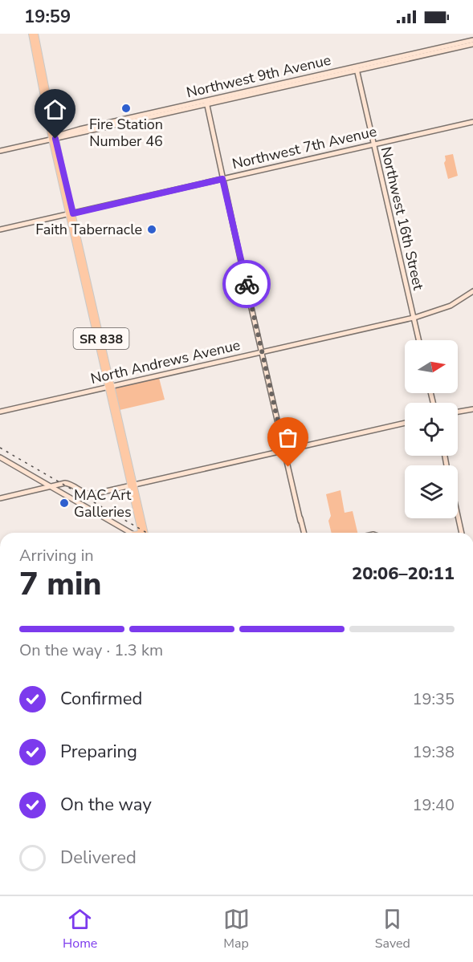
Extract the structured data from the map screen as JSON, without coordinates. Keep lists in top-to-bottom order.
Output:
{
  "streets": {
    "main road": [
      "Northwest 9th Avenue",
      "Northwest 7th Avenue",
      "Northwest 16th Street",
      "SR 838",
      "North Andrews Avenue"
    ]
  },
  "crossings": [
    ["Northwest 9th Avenue", "Northwest 16th Street"],
    ["Northwest 9th Avenue", "SR 838"],
    ["Northwest 7th Avenue", "Northwest 16th Street"],
    ["Northwest 7th Avenue", "SR 838"],
    ["Northwest 16th Street", "North Andrews Avenue"],
    ["SR 838", "North Andrews Avenue"]
  ],
  "places": ["Fire Station Number 46", "Faith Tabernacle", "MAC Art Galleries"],
  "north": "right",
  "page": {
    "status": "19:59",
    "heading": ["7 min", "Arriving in", "20:06–20:11"],
    "bar": "On the way · 1.3 km",
    "list": [
      ["Confirmed", "19:35"],
      ["Preparing", "19:38"],
      ["On the way", "19:40"],
      "Delivered"
    ],
    "tabs": ["Home", "Map", "Saved"]
  }
}
